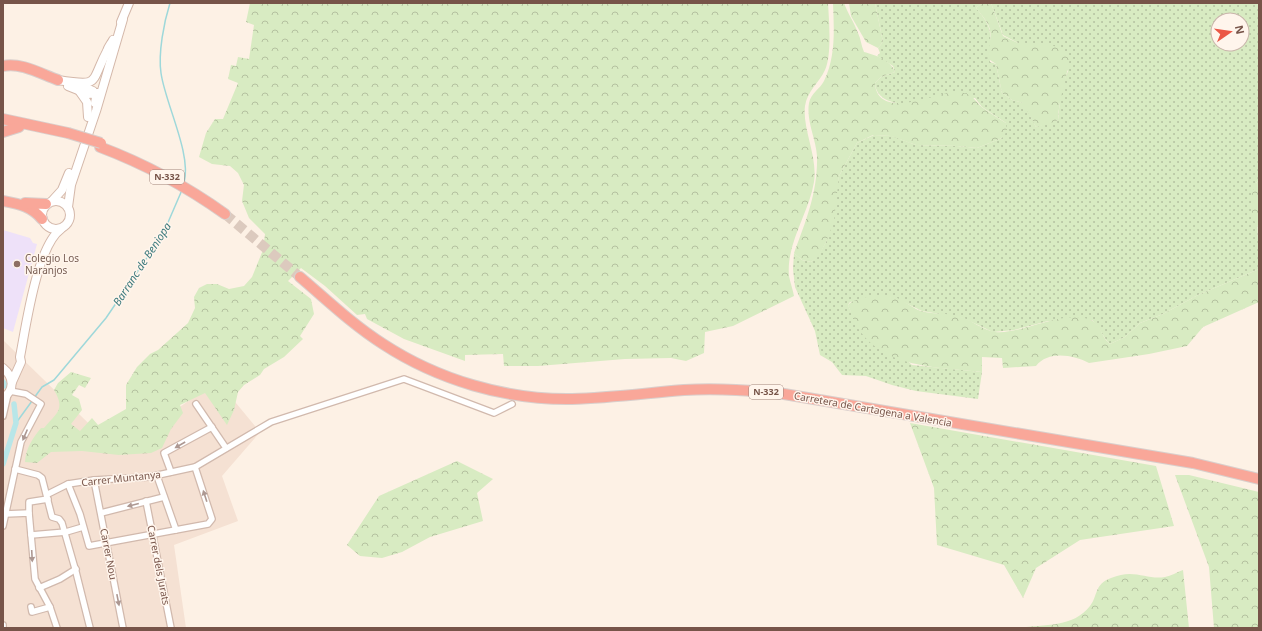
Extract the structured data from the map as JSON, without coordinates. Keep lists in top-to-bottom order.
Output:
{
  "streets": {
    "highway": ["N-332", "Carretera de Cartagena a Valencia"],
    "street": ["Carrer Muntanya", "Carrer Nou", "Carrer dels Jurats"]
  },
  "crossings": [
    ["Carrer Muntanya", "Carrer Nou"]
  ],
  "water": ["Barranc de Beniopa"],
  "places": ["Colegio Los Naranjos"],
  "north": "right"
}
